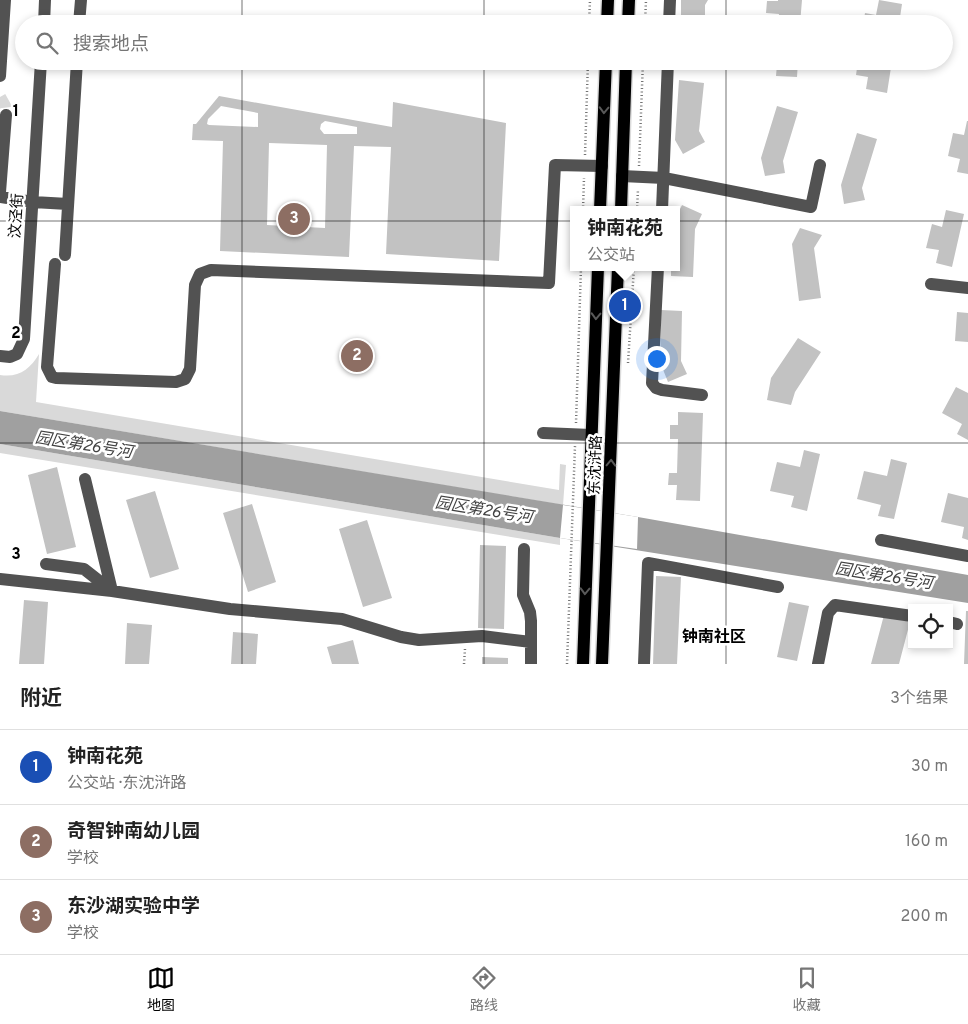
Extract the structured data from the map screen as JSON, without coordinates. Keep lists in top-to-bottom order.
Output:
{
  "streets": {
    "main road": ["东沈浒路"],
    "street": ["汶泾街"]
  },
  "districts": ["钟南社区"],
  "water": ["园区第26号河"],
  "page": {
    "search": "搜索地点",
    "pins": ["3", "1", "2"],
    "popup": ["钟南花苑", "公交站"],
    "heading": ["附近", "3个结果"],
    "list": [
      {
        "mark": "1",
        "name": "钟南花苑",
        "note": "公交站 · 东沈浒路",
        "value": "30 m"
      },
      {
        "mark": "2",
        "name": "奇智钟南幼儿园",
        "note": "学校",
        "value": "160 m"
      },
      {
        "mark": "3",
        "name": "东沙湖实验中学",
        "note": "学校",
        "value": "200 m"
      }
    ],
    "nav": ["地图", "路线", "收藏"]
  },
  "grid": {
    "rows": ["1", "2", "3"]
  }
}
